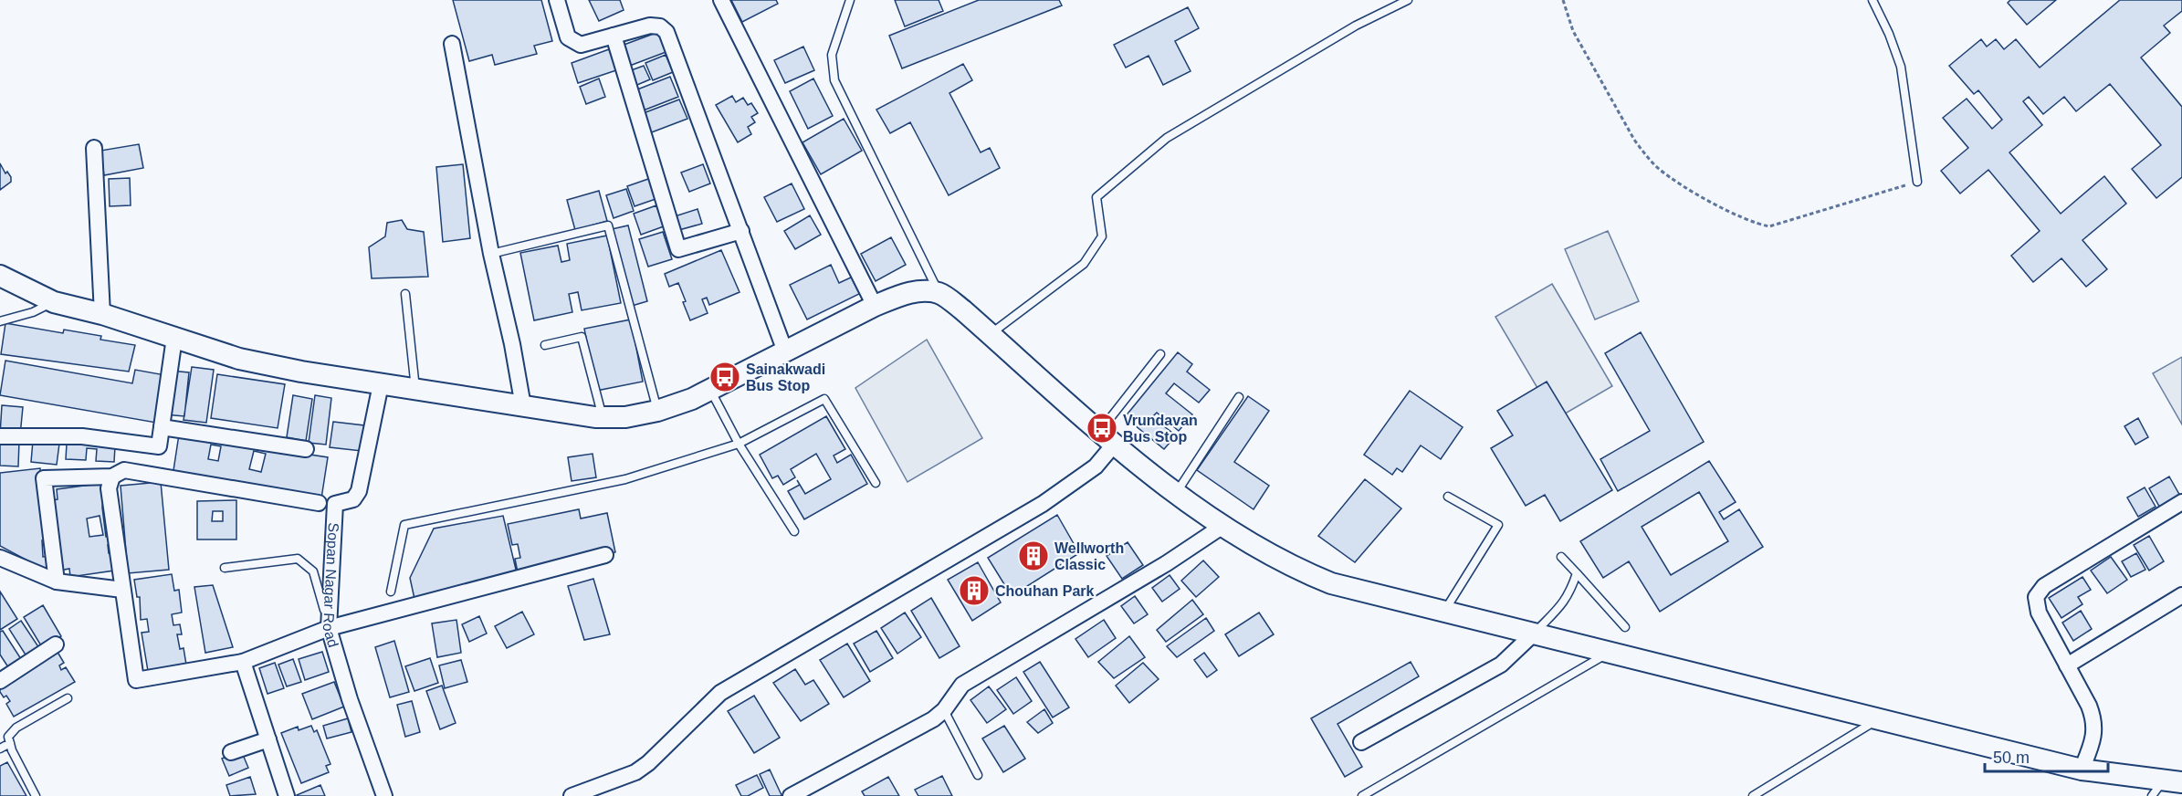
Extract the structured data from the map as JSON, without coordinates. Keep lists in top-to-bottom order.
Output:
{
  "streets": {
    "street": ["Sopan Nagar Road"]
  },
  "places": {
    "bus stop": ["Sainakwadi Bus Stop", "Vrundavan Bus Stop"],
    "building": ["Wellworth Classic", "Chouhan Park"]
  },
  "scale_bar": "50 m"
}
